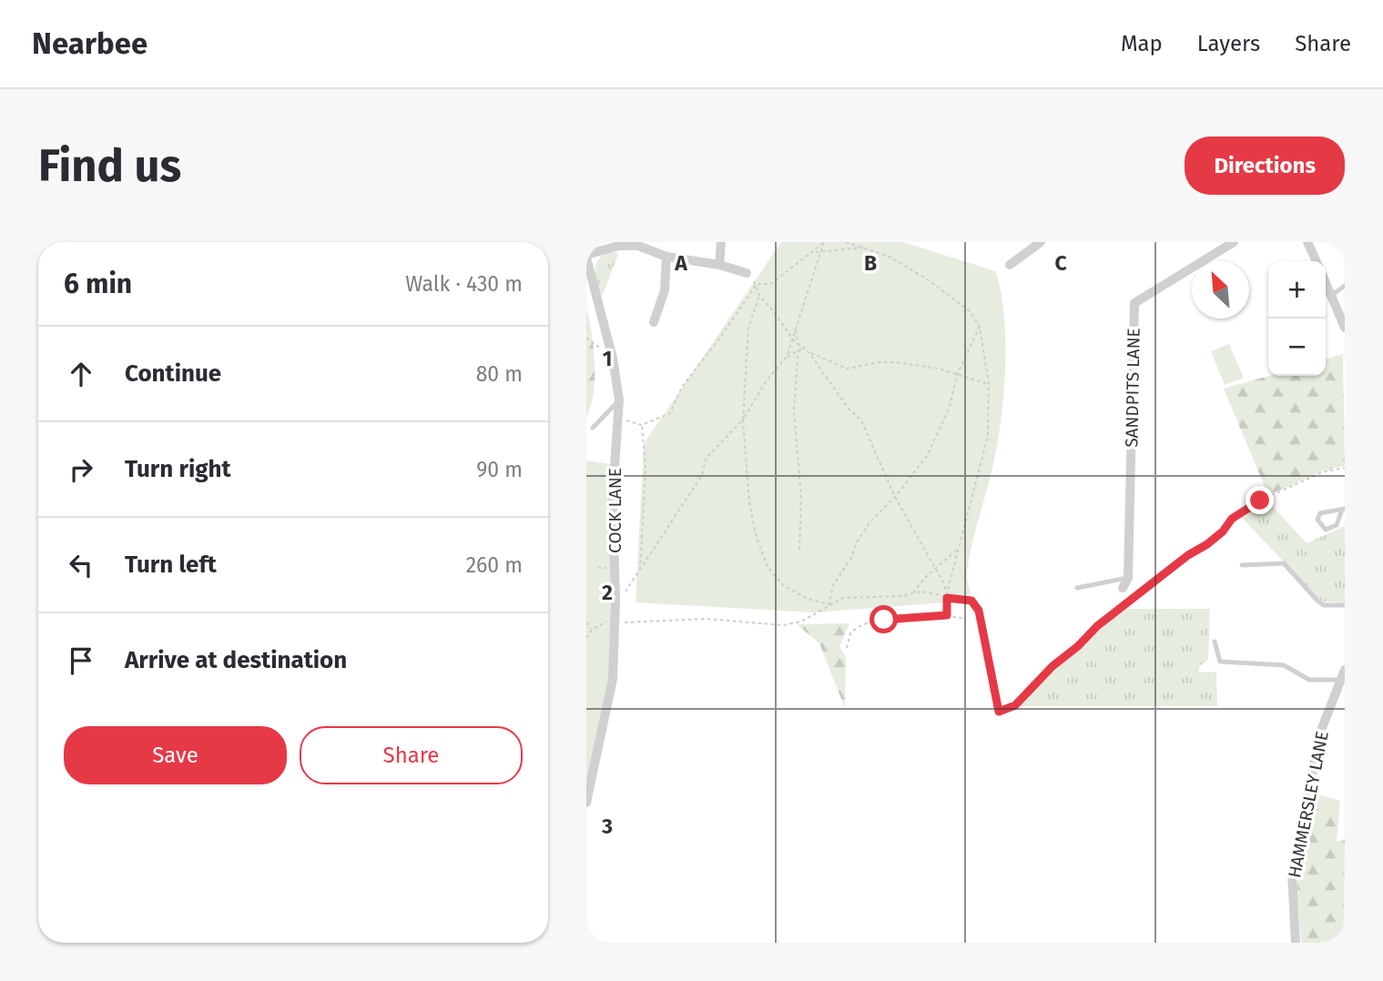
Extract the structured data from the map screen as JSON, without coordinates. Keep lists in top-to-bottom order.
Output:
{
  "streets": {
    "street": ["SANDPITS LANE", "COCK LANE", "HAMMERSLEY LANE"]
  },
  "north": "top left",
  "page": {
    "header": "Nearbee",
    "nav": ["Map", "Layers", "Share"],
    "buttons": [
      "Directions",
      ["Save", "Share"]
    ],
    "title": "Find us",
    "heading": ["6 min", "Walk · 430 m"],
    "map_buttons": ["+", "−"],
    "list": [
      ["Continue", "80 m"],
      ["Turn right", "90 m"],
      ["Turn left", "260 m"],
      "Arrive at destination"
    ]
  },
  "grid": {
    "columns": ["A", "B", "C"],
    "rows": ["1", "2", "3"]
  }
}
